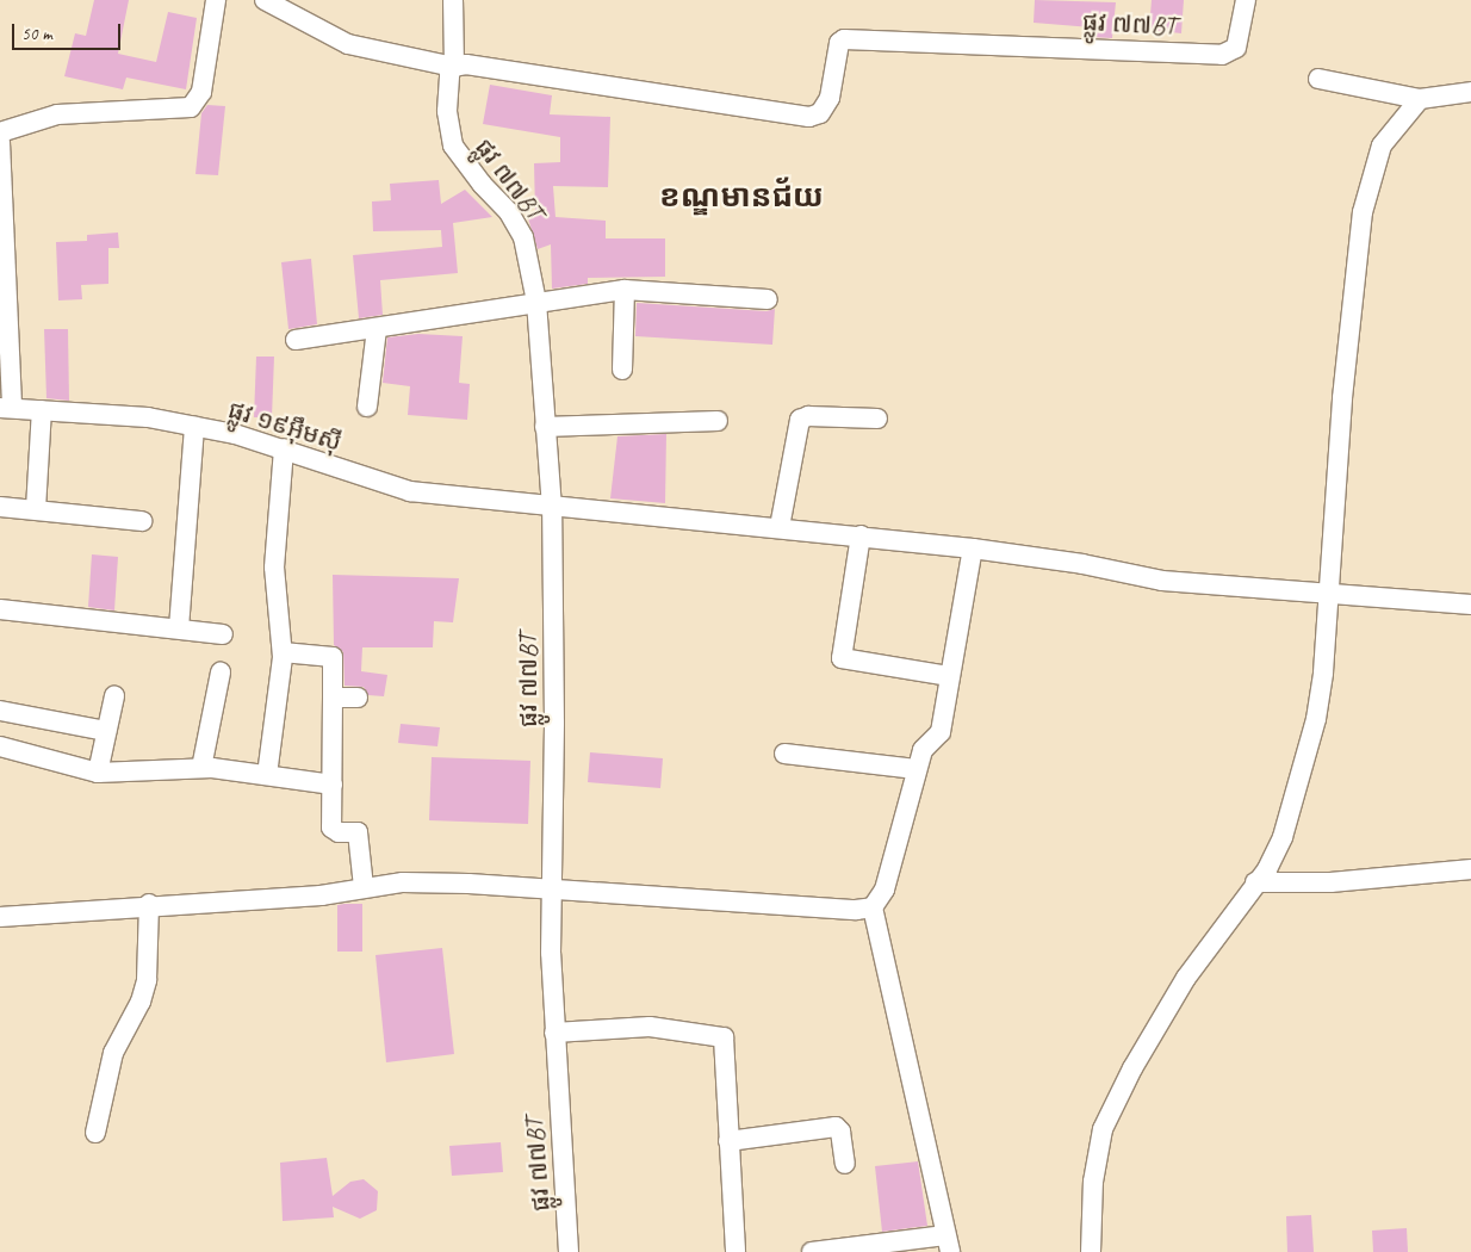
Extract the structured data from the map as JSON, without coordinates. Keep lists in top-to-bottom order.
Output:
{
  "streets": {
    "street": ["ផ្លូវ ៧៧BT", "ផ្លូវ ១៩អ៊ឹមស៊ី"]
  },
  "crossings": [
    ["ផ្លូវ ៧៧BT", "ផ្លូវ ១៩អ៊ឹមស៊ី"]
  ],
  "districts": ["ខណ្ឌមានជ័យ"],
  "scale_bar": "50 m"
}
